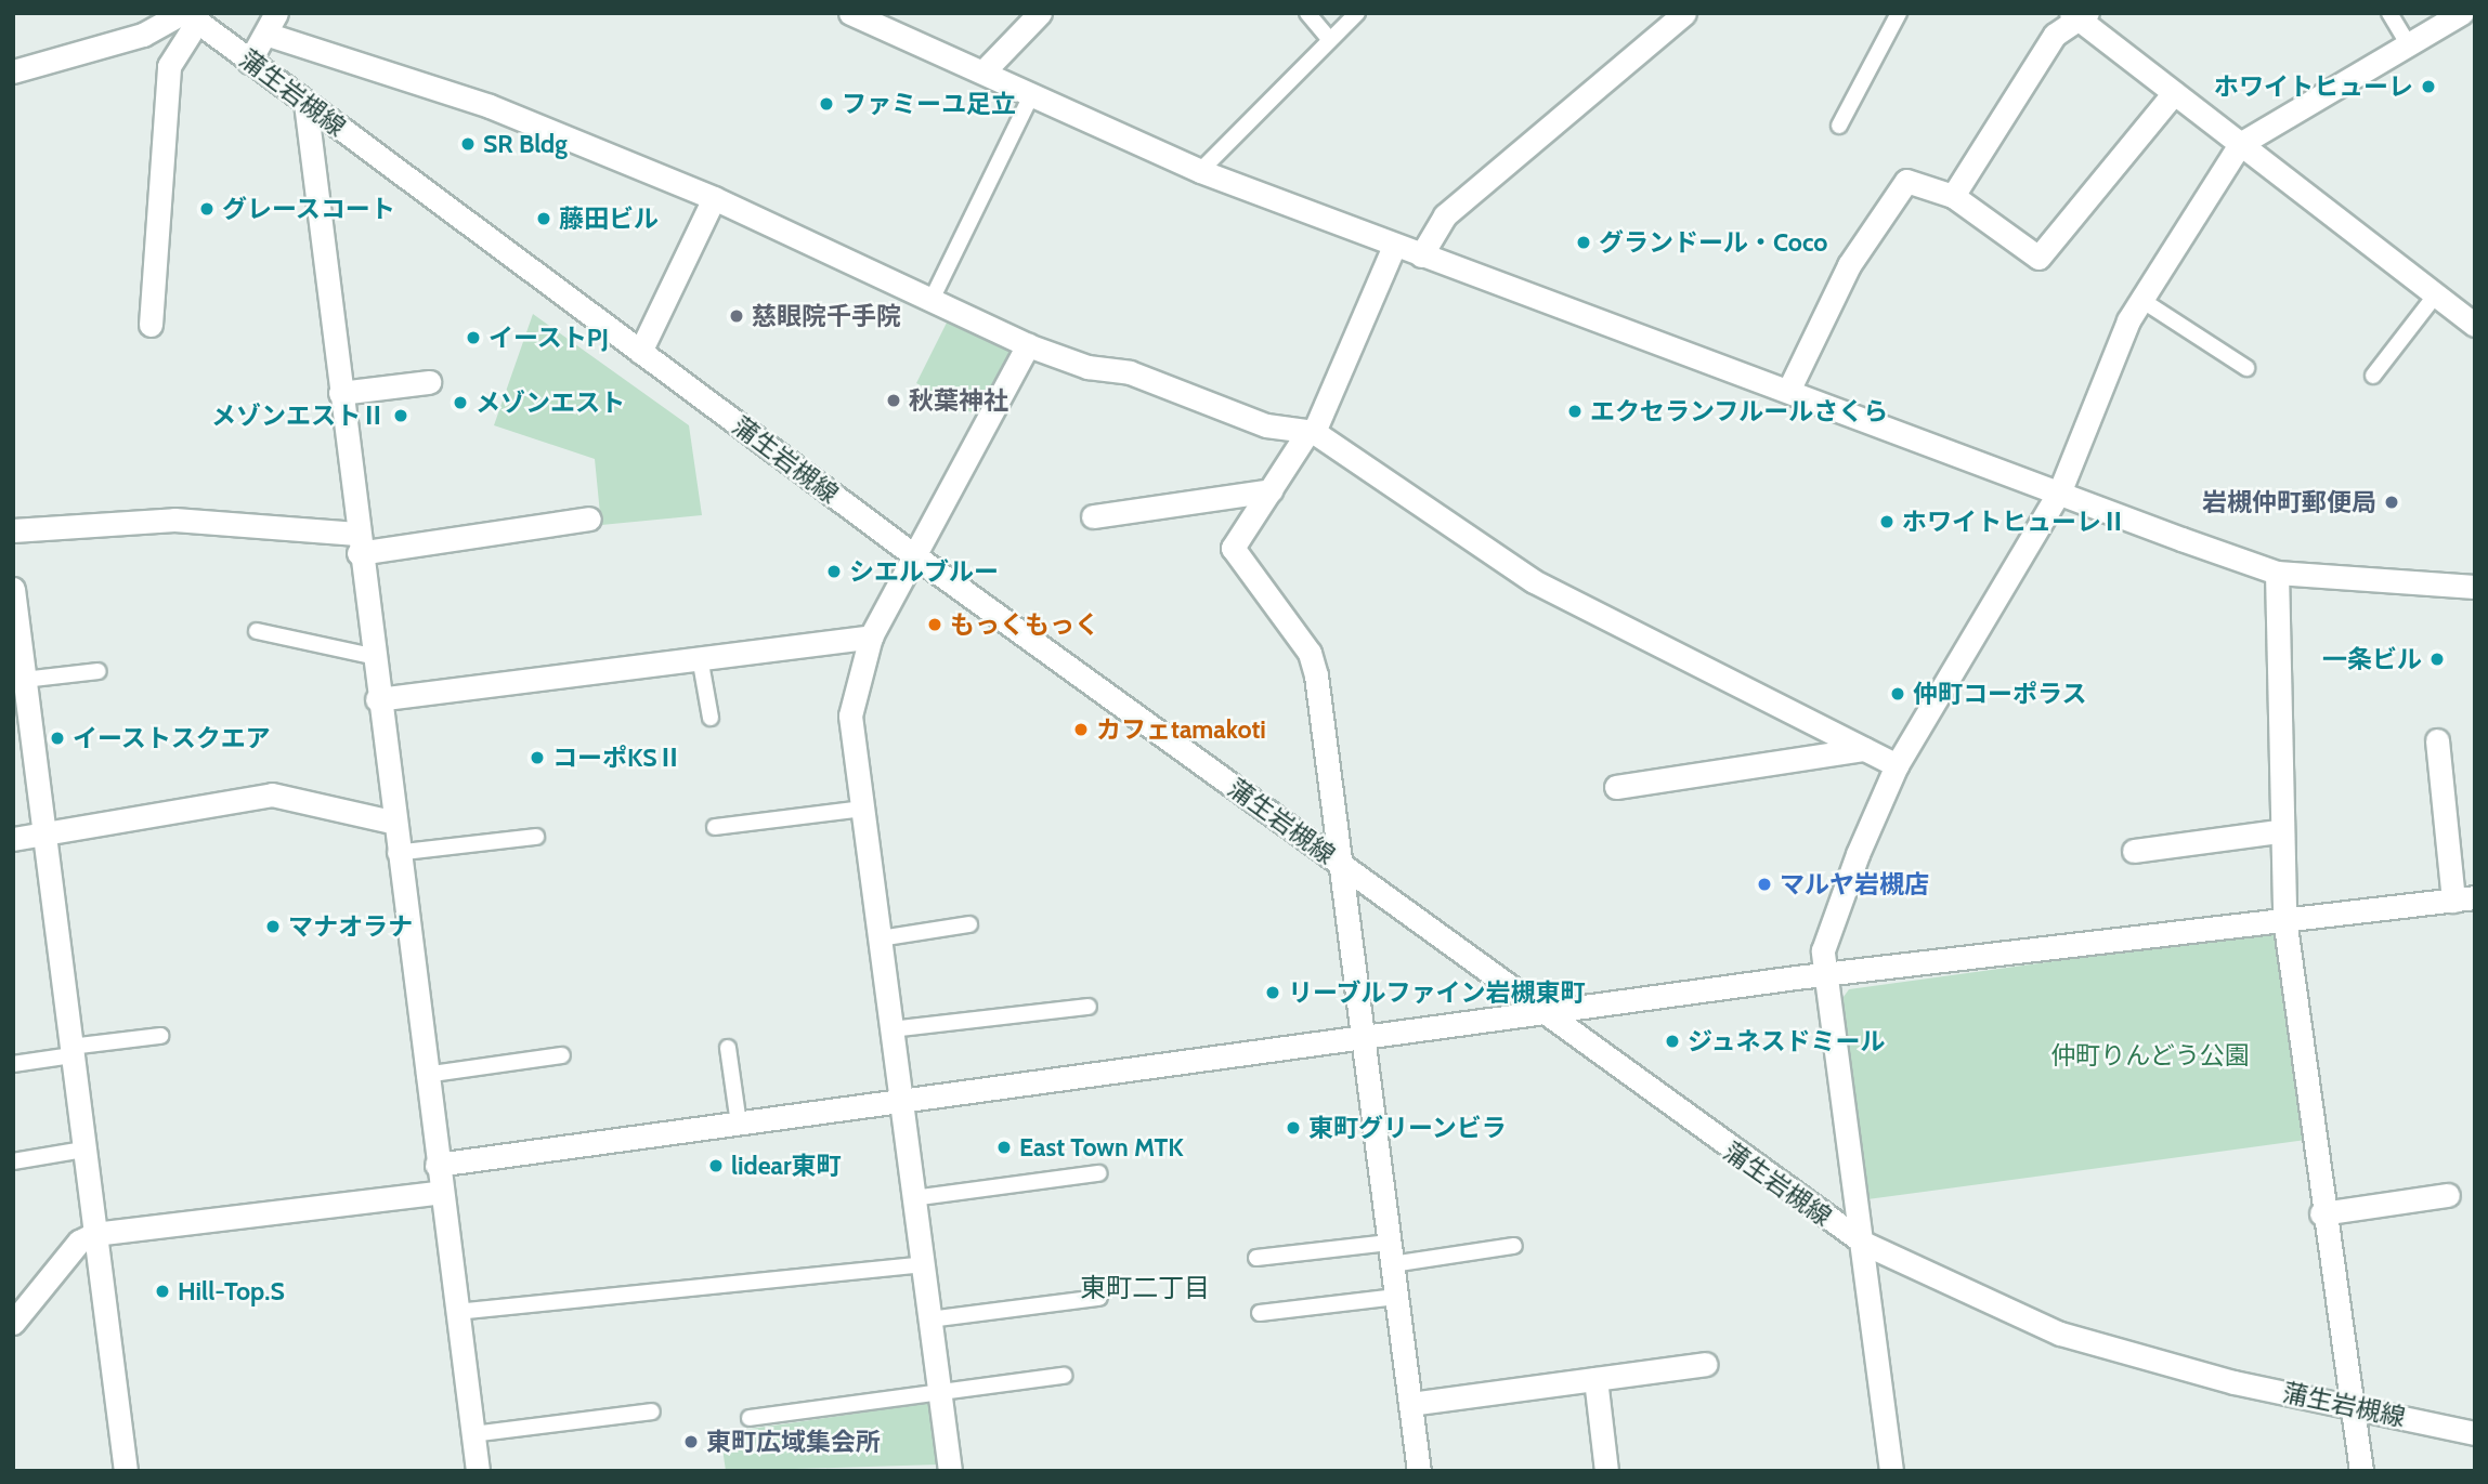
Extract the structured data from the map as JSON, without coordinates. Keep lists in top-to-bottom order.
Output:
{
  "streets": {
    "street": ["蒲生岩槻線"]
  },
  "districts": ["東町二丁目"],
  "parks": ["仲町りんどう公園"],
  "places": [
    "ホワイトヒューレ",
    "ファミーユ足立",
    "SR Bldg",
    "グレースコート",
    "藤田ビル",
    "グランドール・Coco",
    "慈眼院千手院",
    "イーストPJ",
    "秋葉神社",
    "メゾンエスト",
    "エクセランフルールさくら",
    "メゾンエストⅡ",
    "岩槻仲町郵便局",
    "ホワイトヒューレⅡ",
    "シエルブルー",
    "もっくもっく",
    "一条ビル",
    "仲町コーポラス",
    "カフェtamakoti",
    "イーストスクエア",
    "コーポKSⅡ",
    "マルヤ岩槻店",
    "マナオラナ",
    "リーブルファイン岩槻東町",
    "ジュネスドミール",
    "東町グリーンビラ",
    "East Town MTK",
    "lidear東町",
    "Hill-Top.S",
    "東町広域集会所"
  ]
}
